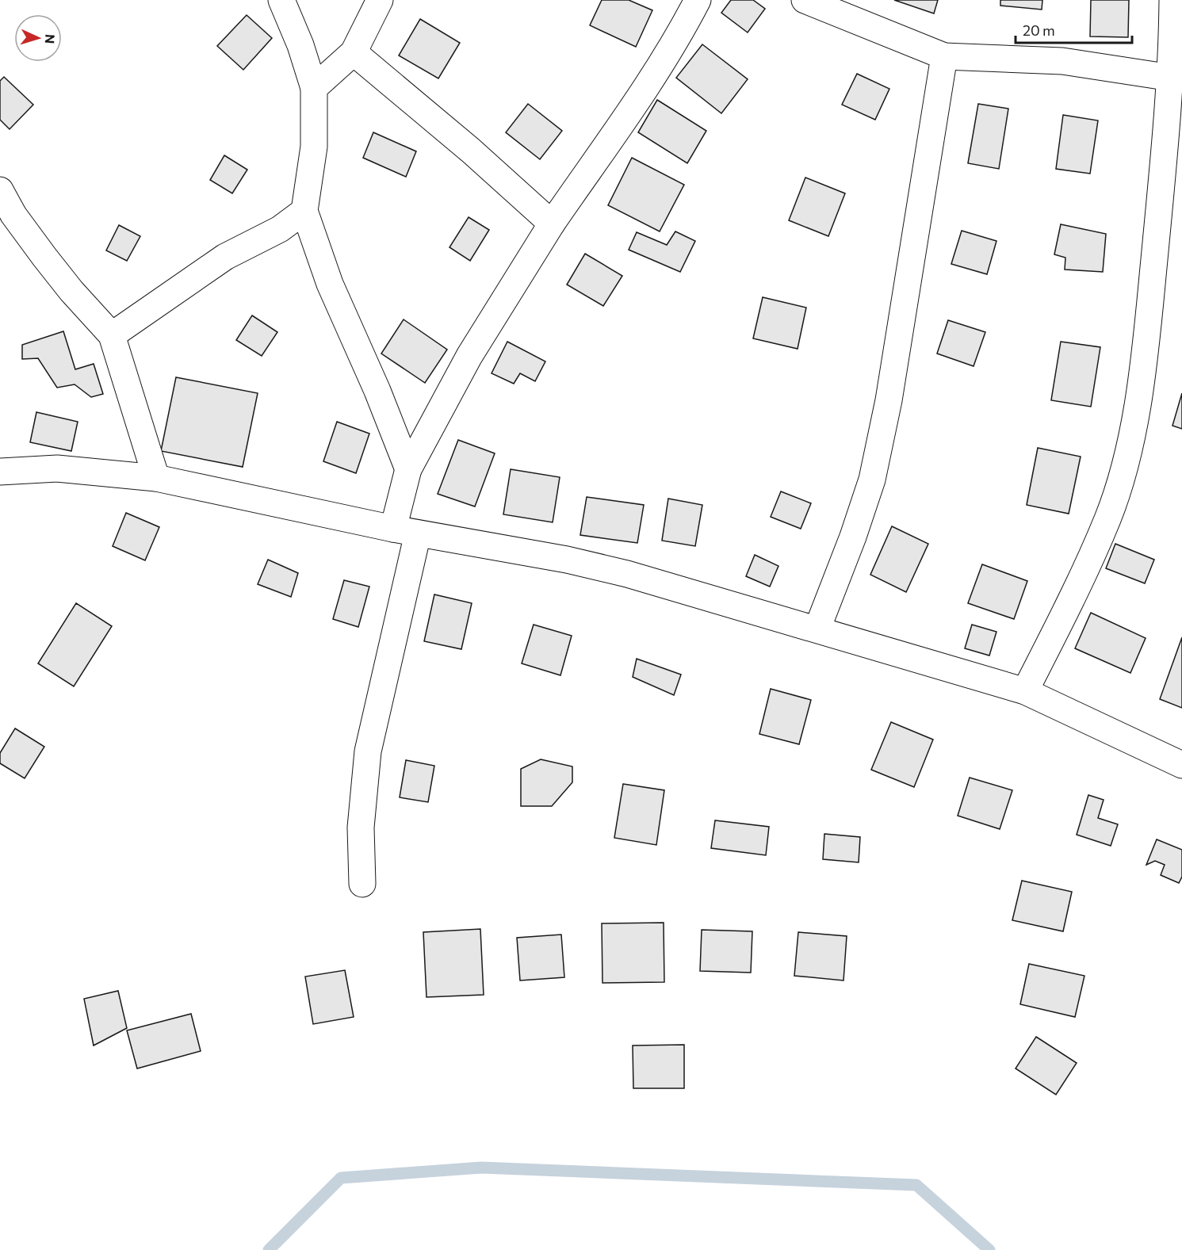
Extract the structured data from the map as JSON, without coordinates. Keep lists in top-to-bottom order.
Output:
{
  "scale_bar": "20 m",
  "north": "right"
}
